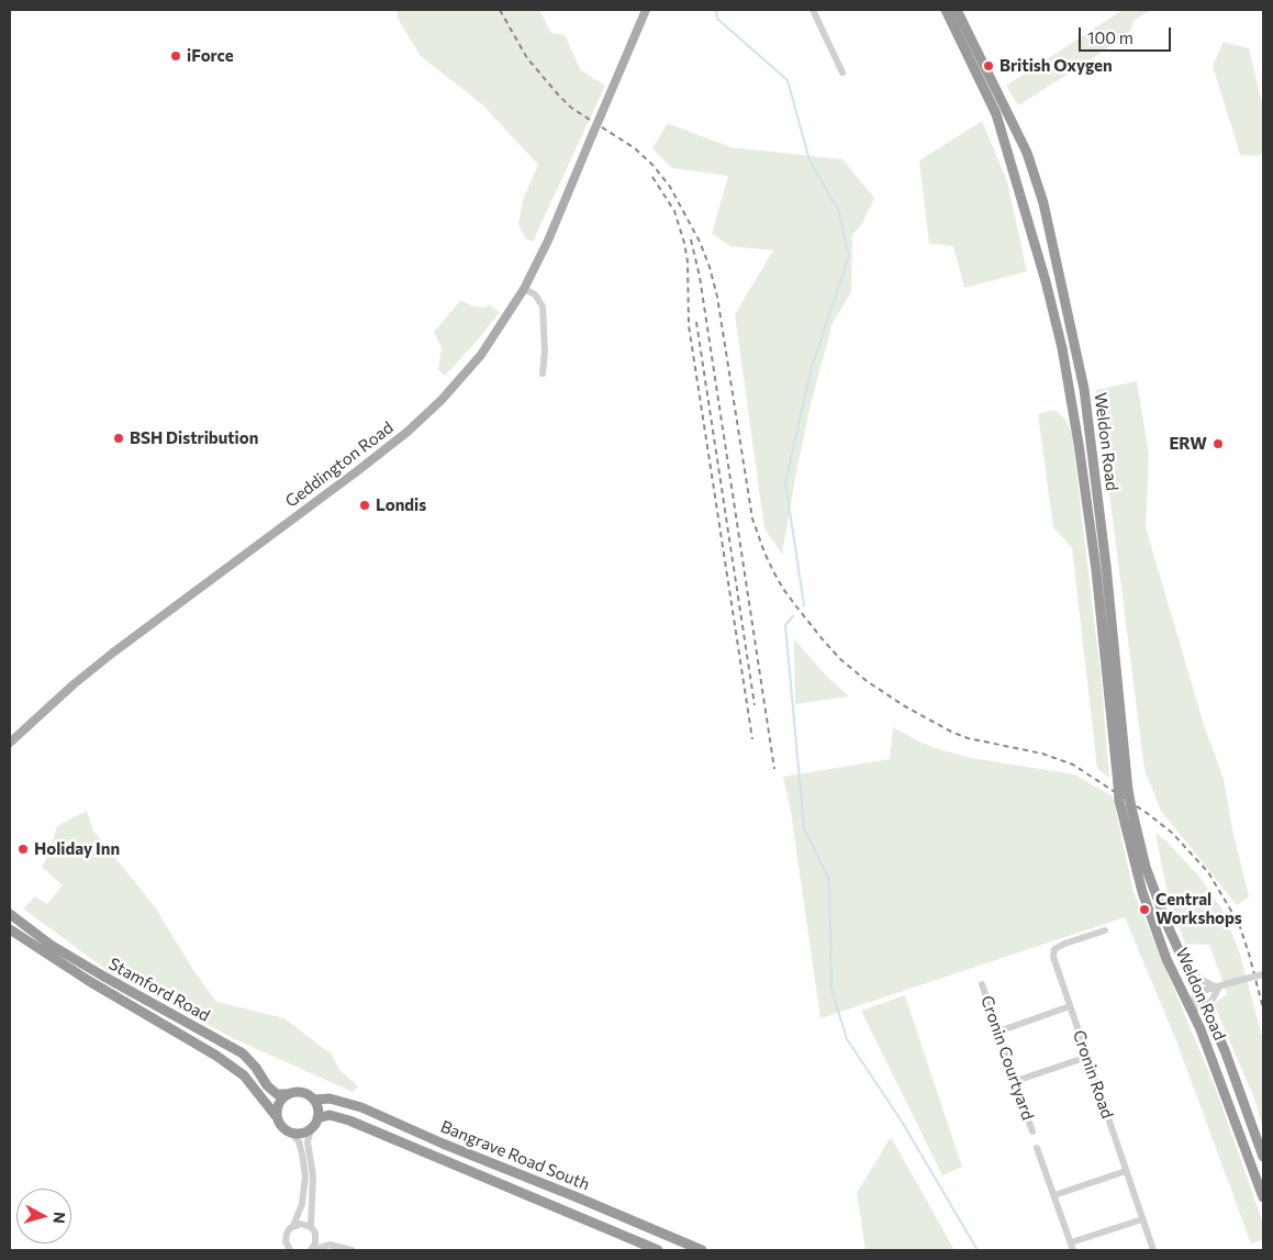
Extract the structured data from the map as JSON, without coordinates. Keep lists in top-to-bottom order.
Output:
{
  "streets": {
    "highway": ["Weldon Road", "Stamford Road", "Bangrave Road South"],
    "main road": ["Geddington Road"],
    "street": ["Cronin Courtyard", "Cronin Road"]
  },
  "crossings": [
    ["Stamford Road", "Bangrave Road South"]
  ],
  "places": [
    "iForce",
    "British Oxygen",
    "BSH Distribution",
    "ERW",
    "Londis",
    "Holiday Inn",
    "Central Workshops"
  ],
  "scale_bar": "100 m",
  "north": "right"
}
